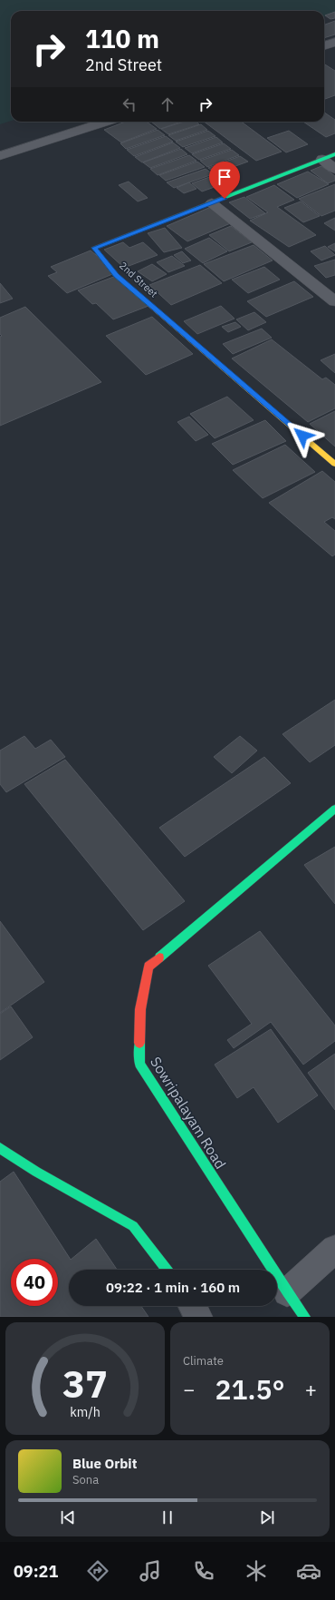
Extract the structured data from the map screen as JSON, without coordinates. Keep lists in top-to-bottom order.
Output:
{
  "streets": {
    "street": ["2nd Street", "Sowripalayam Road"]
  },
  "page": {
    "turn": ["110 m", "2nd Street"],
    "limit": "40",
    "trip": "09:22 · 1 min · 160 m",
    "tile": "Climate",
    "heat": ["−", "21.5°", "+"],
    "song": ["Blue Orbit", "Sona"],
    "tabs": "09:21",
    "gauge": ["37", "km/h"]
  }
}
